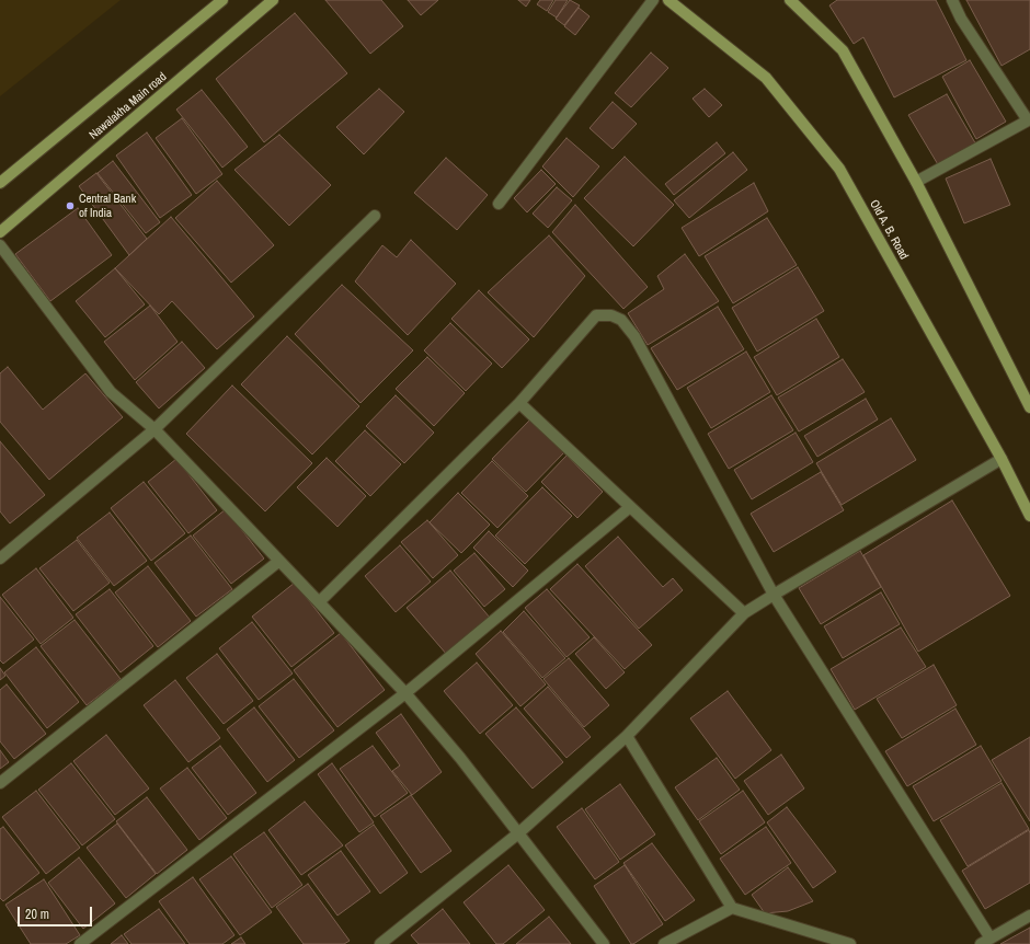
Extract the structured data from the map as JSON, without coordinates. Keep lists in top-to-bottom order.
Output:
{
  "streets": {
    "main road": ["Nawalakha Main road", "Old A. B. Road"]
  },
  "places": ["Central Bank of India"],
  "scale_bar": "20 m"
}
